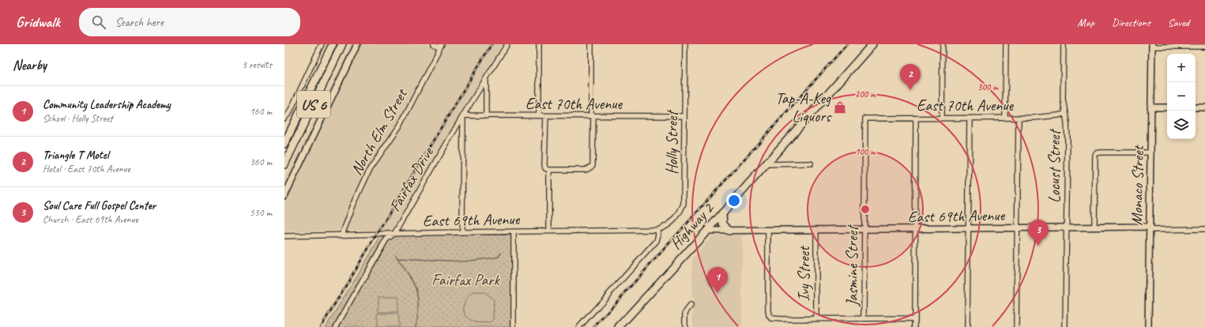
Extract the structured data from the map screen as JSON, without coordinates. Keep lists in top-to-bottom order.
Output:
{
  "streets": {
    "main road": ["US 6", "Highway 2"],
    "street": [
      "East 70th Avenue",
      "North Elm Street",
      "Holly Street",
      "Locust Street",
      "Fairfax Drive",
      "Monaco Street",
      "East 69th Avenue",
      "Jasmine Street",
      "Ivy Street"
    ]
  },
  "crossings": [
    ["East 70th Avenue", "Holly Street"],
    ["East 70th Avenue", "Locust Street"],
    ["East 70th Avenue", "Fairfax Drive"],
    ["East 70th Avenue", "Jasmine Street"],
    ["North Elm Street", "East 69th Avenue"],
    ["Holly Street", "East 69th Avenue"],
    ["Locust Street", "East 69th Avenue"],
    ["Fairfax Drive", "East 69th Avenue"],
    ["Monaco Street", "East 69th Avenue"],
    ["East 69th Avenue", "Highway 2"],
    ["East 69th Avenue", "Jasmine Street"],
    ["East 69th Avenue", "Ivy Street"]
  ],
  "parks": ["Fairfax Park"],
  "places": {
    "shop": ["Tap-A-Keg Liquors"]
  },
  "page": {
    "header": "Gridwalk",
    "search": "Search here",
    "nav": ["Map", "Directions", "Saved"],
    "heading": ["Nearby", "3 results"],
    "map_buttons": ["+", "−"],
    "pins": ["2", "3", "1"],
    "list": [
      {
        "mark": "1",
        "name": "Community Leadership Academy",
        "note": "School · Holly Street",
        "value": "160 m"
      },
      {
        "mark": "2",
        "name": "Triangle T Motel",
        "note": "Hotel · East 70th Avenue",
        "value": "360 m"
      },
      {
        "mark": "3",
        "name": "Soul Care Full Gospel Center",
        "note": "Church · East 69th Avenue",
        "value": "530 m"
      }
    ]
  },
  "rings": ["300 m", "200 m", "100 m"]
}
